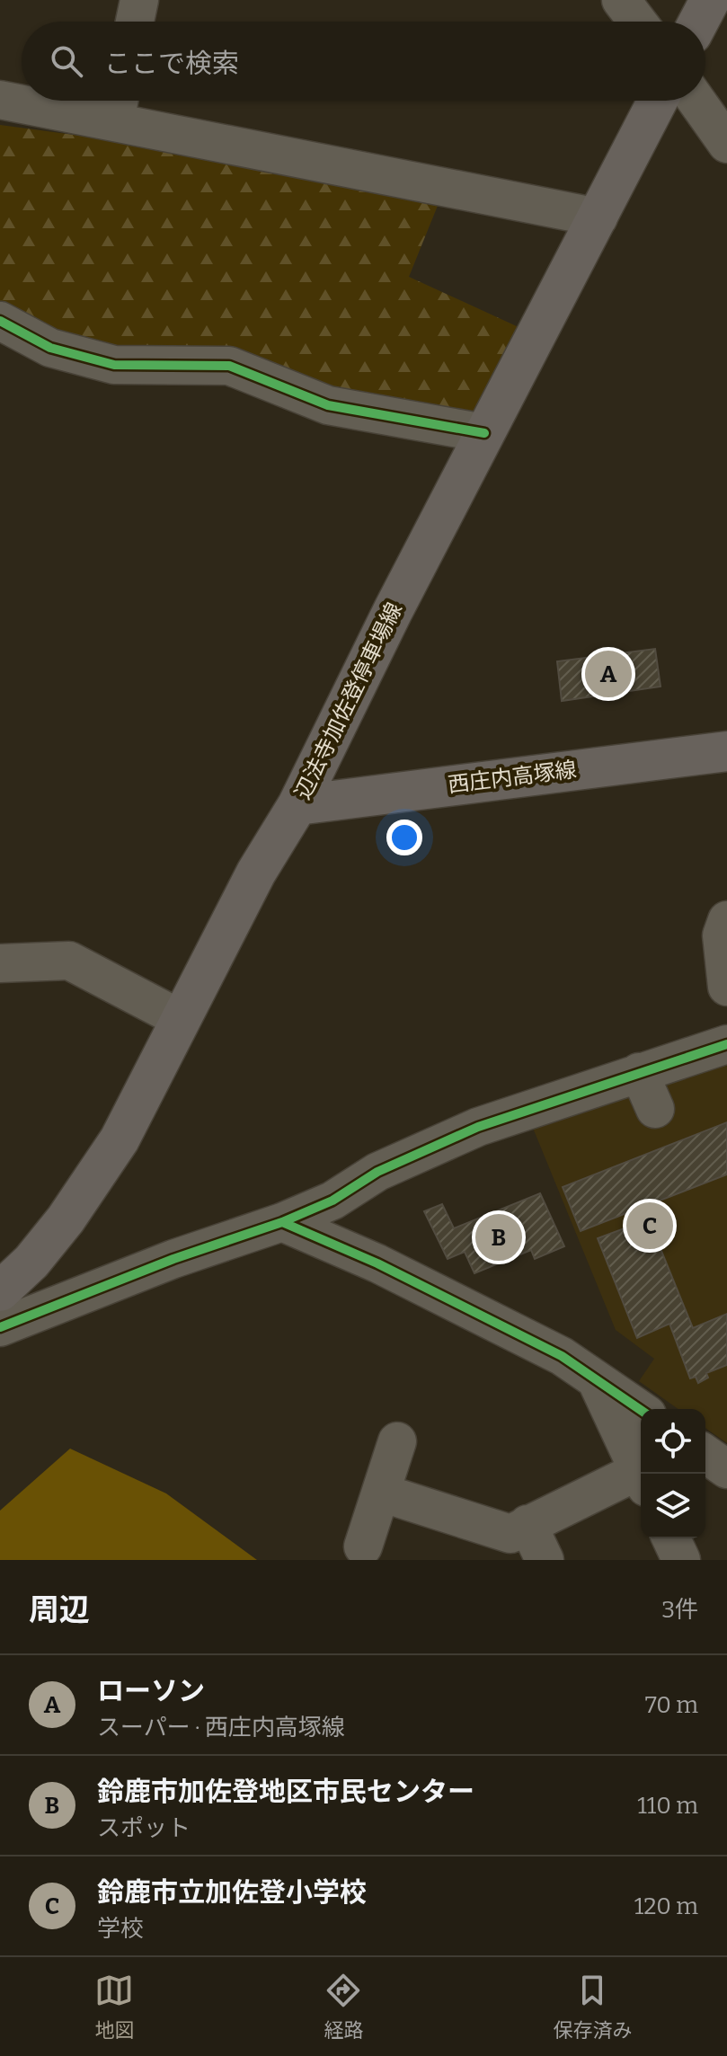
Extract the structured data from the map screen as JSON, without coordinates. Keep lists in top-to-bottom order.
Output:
{
  "streets": {
    "main road": ["辺法寺加佐登停車場線", "西庄内高塚線"]
  },
  "crossings": [
    ["辺法寺加佐登停車場線", "西庄内高塚線"]
  ],
  "page": {
    "search": "ここで検索",
    "pins": ["A", "C", "B"],
    "heading": ["周辺", "3件"],
    "list": [
      {
        "mark": "A",
        "name": "ローソン",
        "note": "スーパー · 西庄内高塚線",
        "value": "70 m"
      },
      {
        "mark": "B",
        "name": "鈴鹿市加佐登地区市民センター",
        "note": "スポット",
        "value": "110 m"
      },
      {
        "mark": "C",
        "name": "鈴鹿市立加佐登小学校",
        "note": "学校",
        "value": "120 m"
      }
    ],
    "nav": ["地図", "経路", "保存済み"]
  }
}
